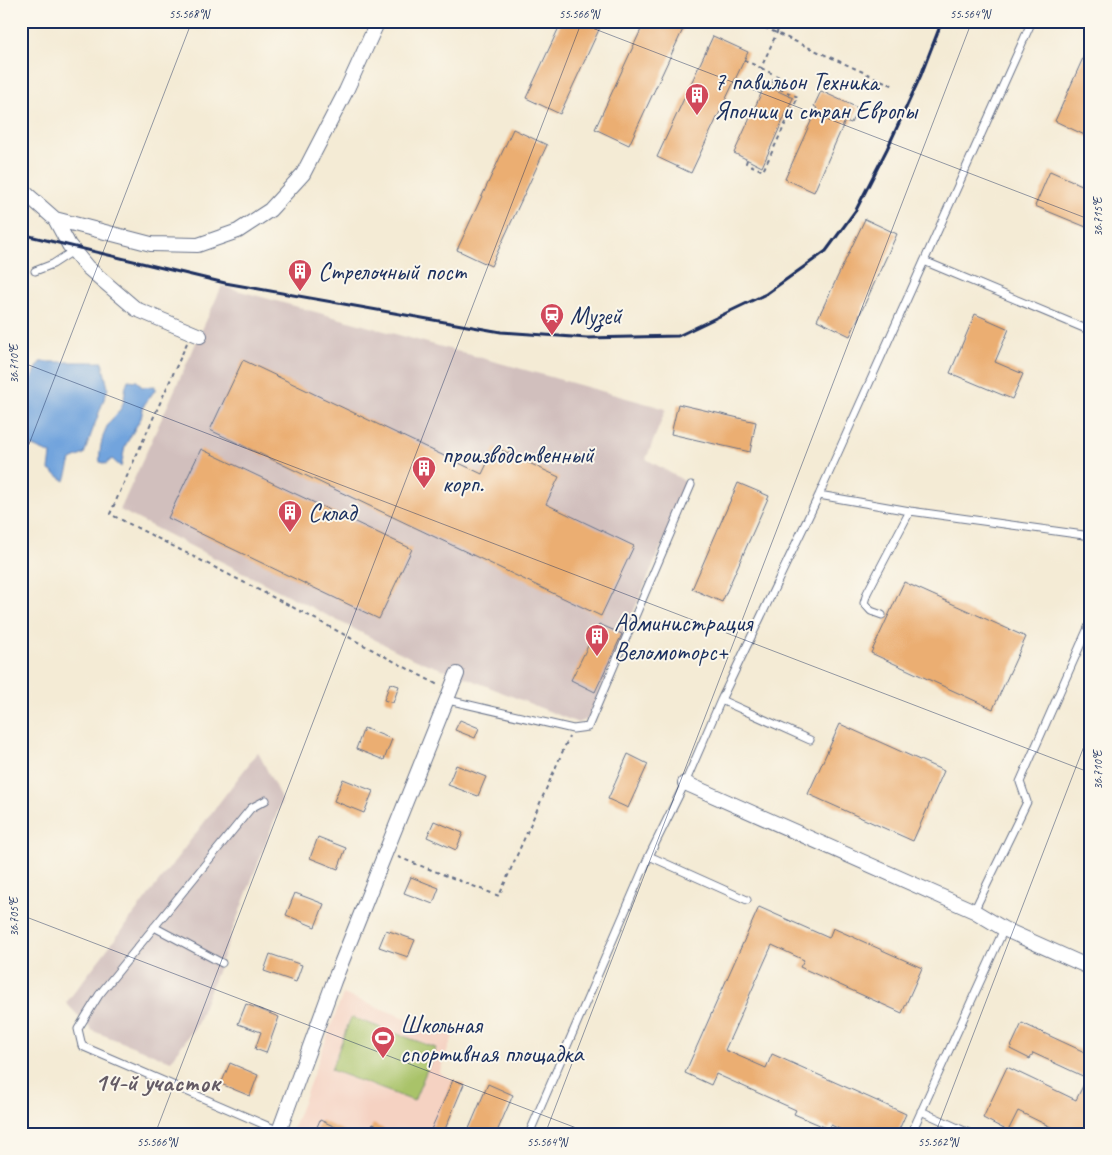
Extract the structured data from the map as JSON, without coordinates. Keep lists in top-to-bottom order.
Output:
{
  "districts": ["14-й участок"],
  "places": {
    "building": [
      "7 павильон Техника Японии и стран Европы",
      "Стрелочный пост",
      "производственный корп.",
      "Склад",
      "Администрация Веломоторс+"
    ],
    "station": ["Музей"],
    "sports": ["Школьная спортивная площадка"]
  },
  "coordinates": [
    "55.568°N",
    "55.566°N",
    "55.564°N",
    "36.715°E",
    "36.710°E",
    "36.705°E",
    "55.562°N"
  ]
}
